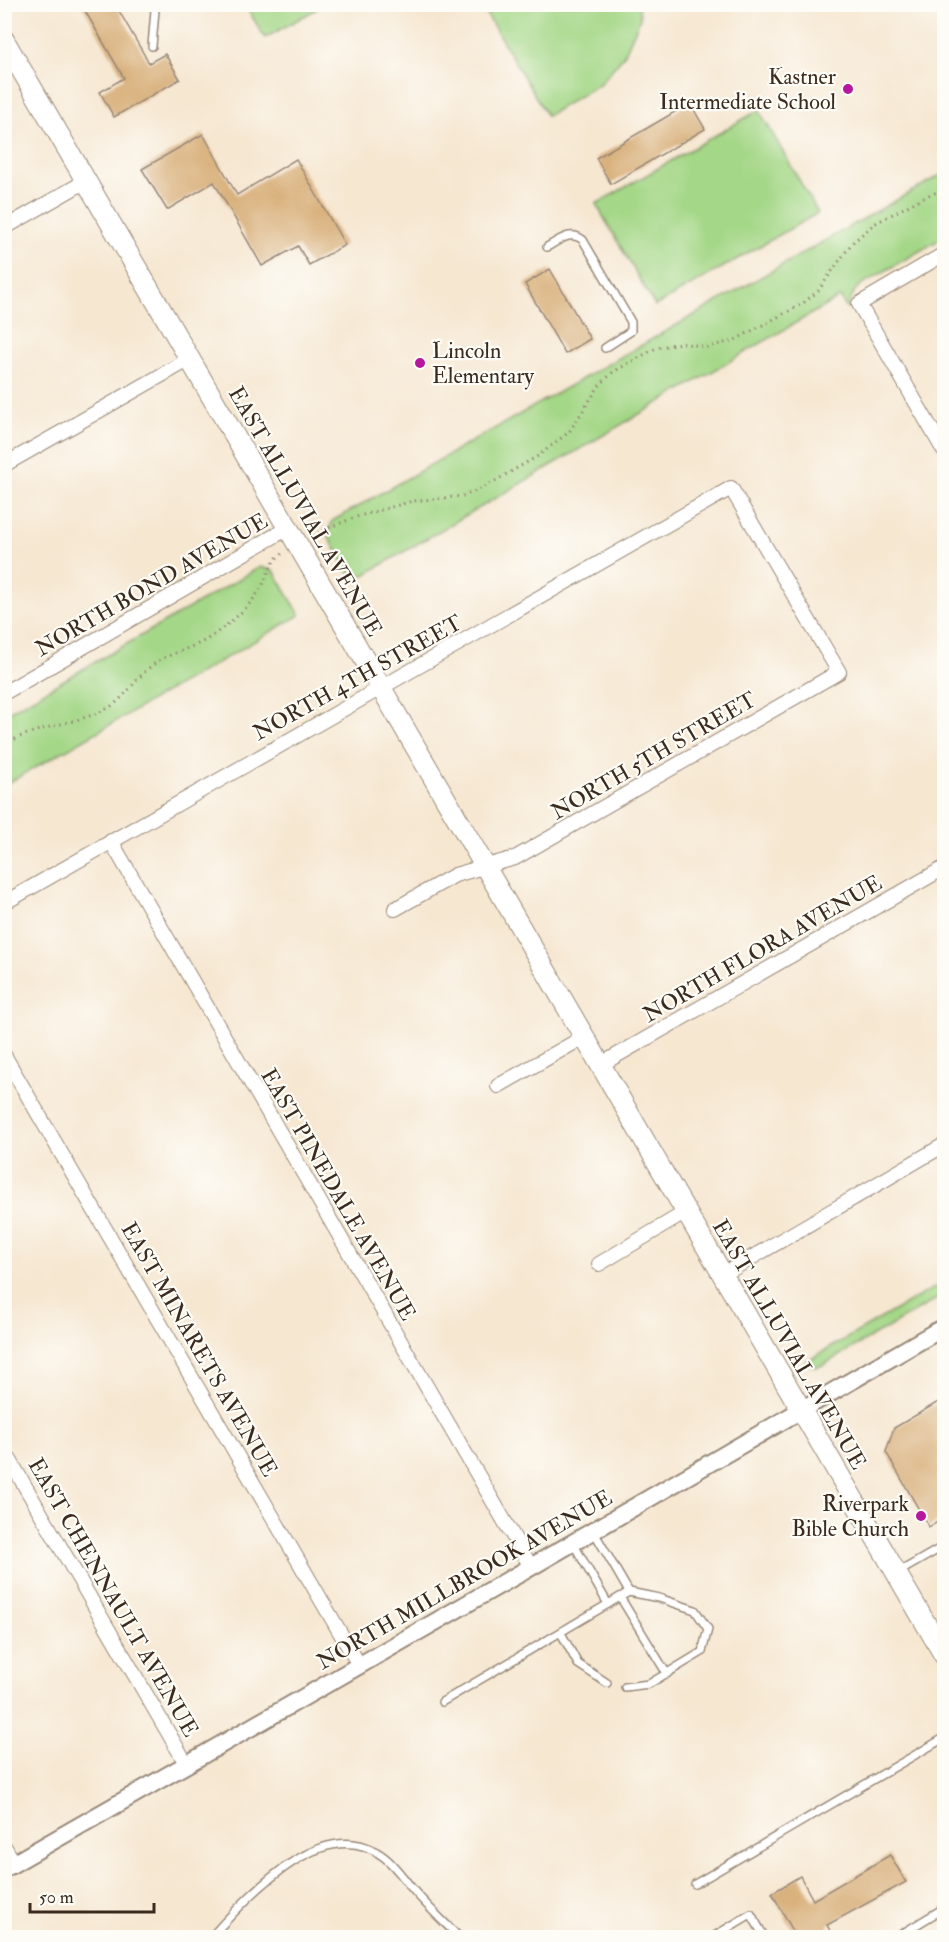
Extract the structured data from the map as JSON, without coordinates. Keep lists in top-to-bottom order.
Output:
{
  "streets": {
    "main road": ["EAST ALLUVIAL AVENUE"],
    "street": [
      "NORTH BOND AVENUE",
      "NORTH 4TH STREET",
      "NORTH 5TH STREET",
      "NORTH FLORA AVENUE",
      "EAST PINEDALE AVENUE",
      "EAST MINARETS AVENUE",
      "NORTH MILLBROOK AVENUE",
      "EAST CHENNAULT AVENUE"
    ]
  },
  "crossings": [
    ["EAST ALLUVIAL AVENUE", "NORTH BOND AVENUE"],
    ["EAST ALLUVIAL AVENUE", "NORTH 4TH STREET"],
    ["EAST ALLUVIAL AVENUE", "NORTH 5TH STREET"],
    ["EAST ALLUVIAL AVENUE", "NORTH FLORA AVENUE"],
    ["EAST ALLUVIAL AVENUE", "NORTH MILLBROOK AVENUE"],
    ["NORTH 4TH STREET", "NORTH 5TH STREET"],
    ["NORTH 4TH STREET", "EAST PINEDALE AVENUE"],
    ["EAST PINEDALE AVENUE", "NORTH MILLBROOK AVENUE"],
    ["EAST MINARETS AVENUE", "NORTH MILLBROOK AVENUE"],
    ["NORTH MILLBROOK AVENUE", "EAST CHENNAULT AVENUE"]
  ],
  "places": ["Kastner Intermediate School", "Lincoln Elementary", "Riverpark Bible Church"],
  "scale_bar": "50 m"
}
